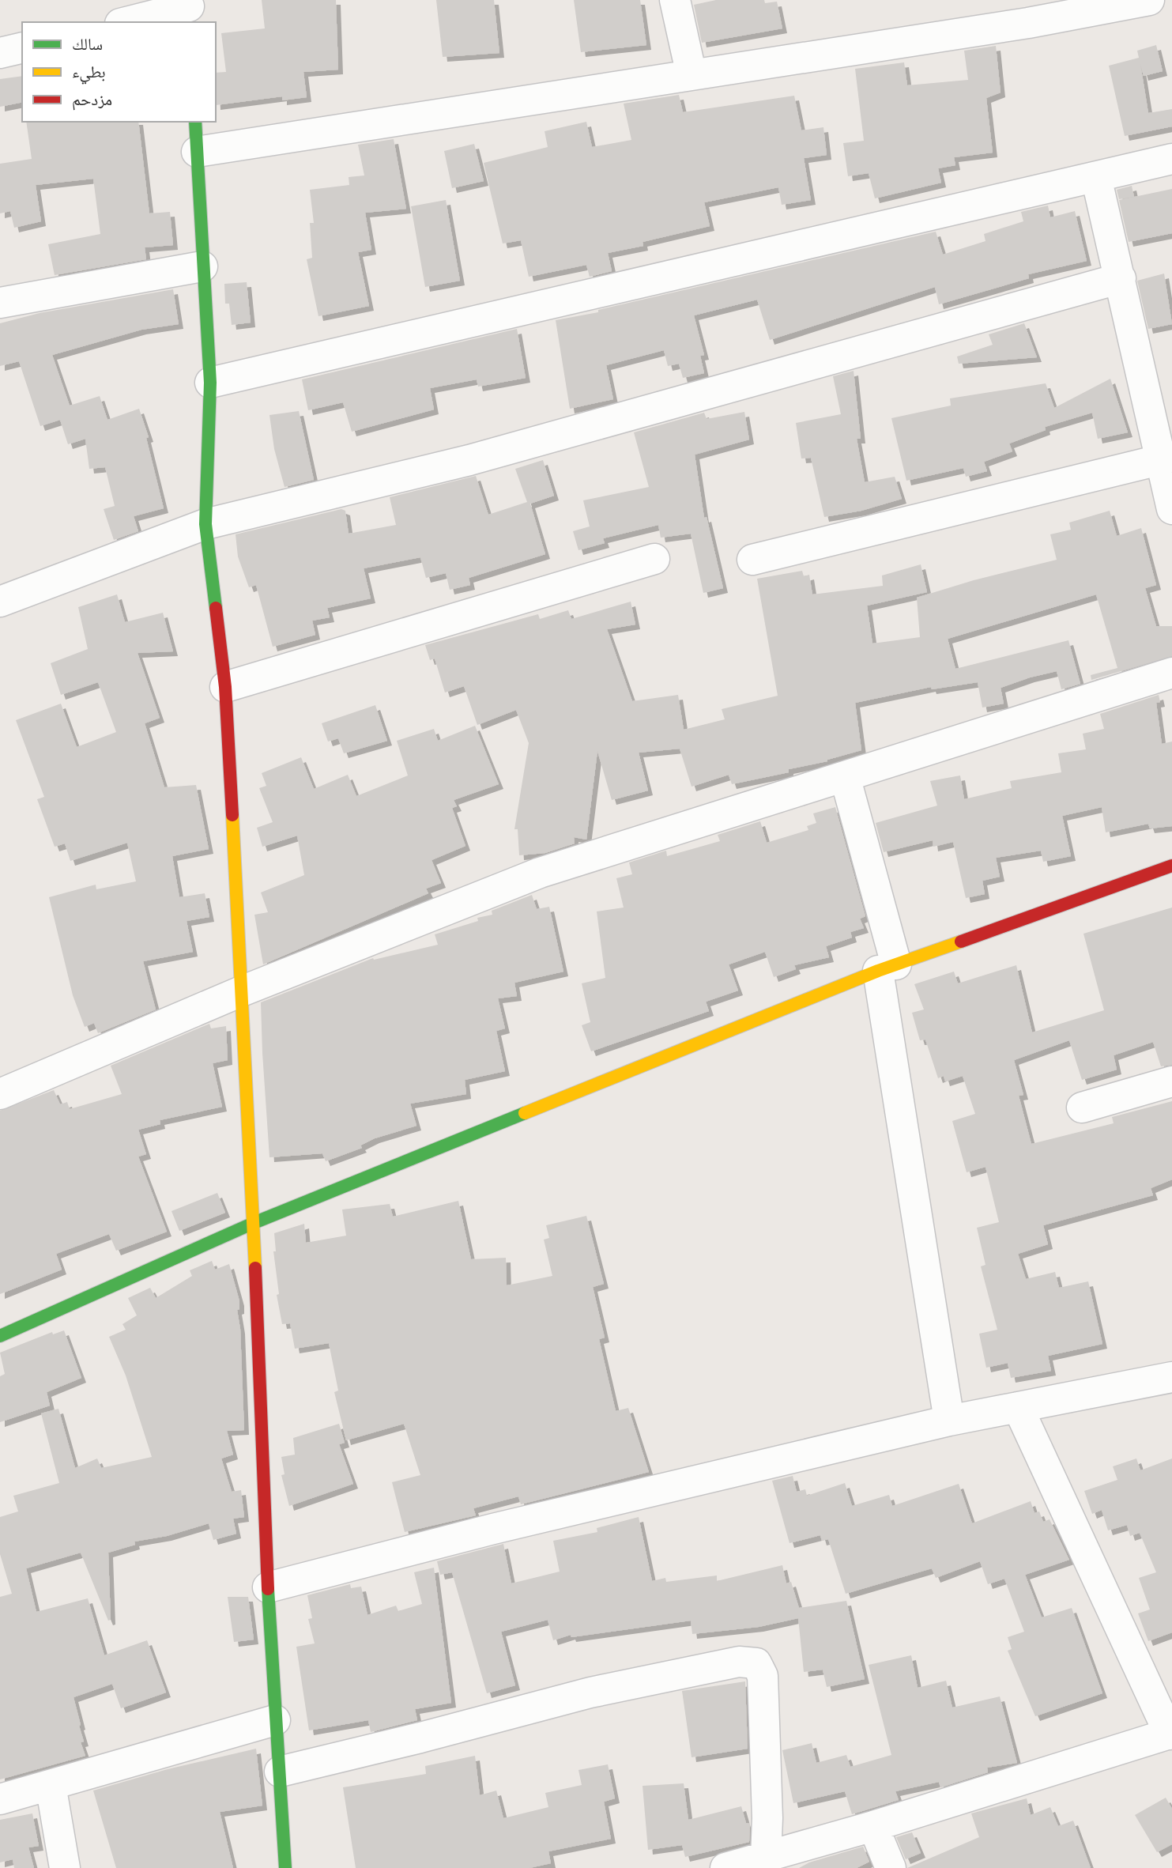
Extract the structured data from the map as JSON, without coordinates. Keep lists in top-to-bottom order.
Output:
{
  "legend": ["سالك", "بطيء", "مزدحم"]
}
